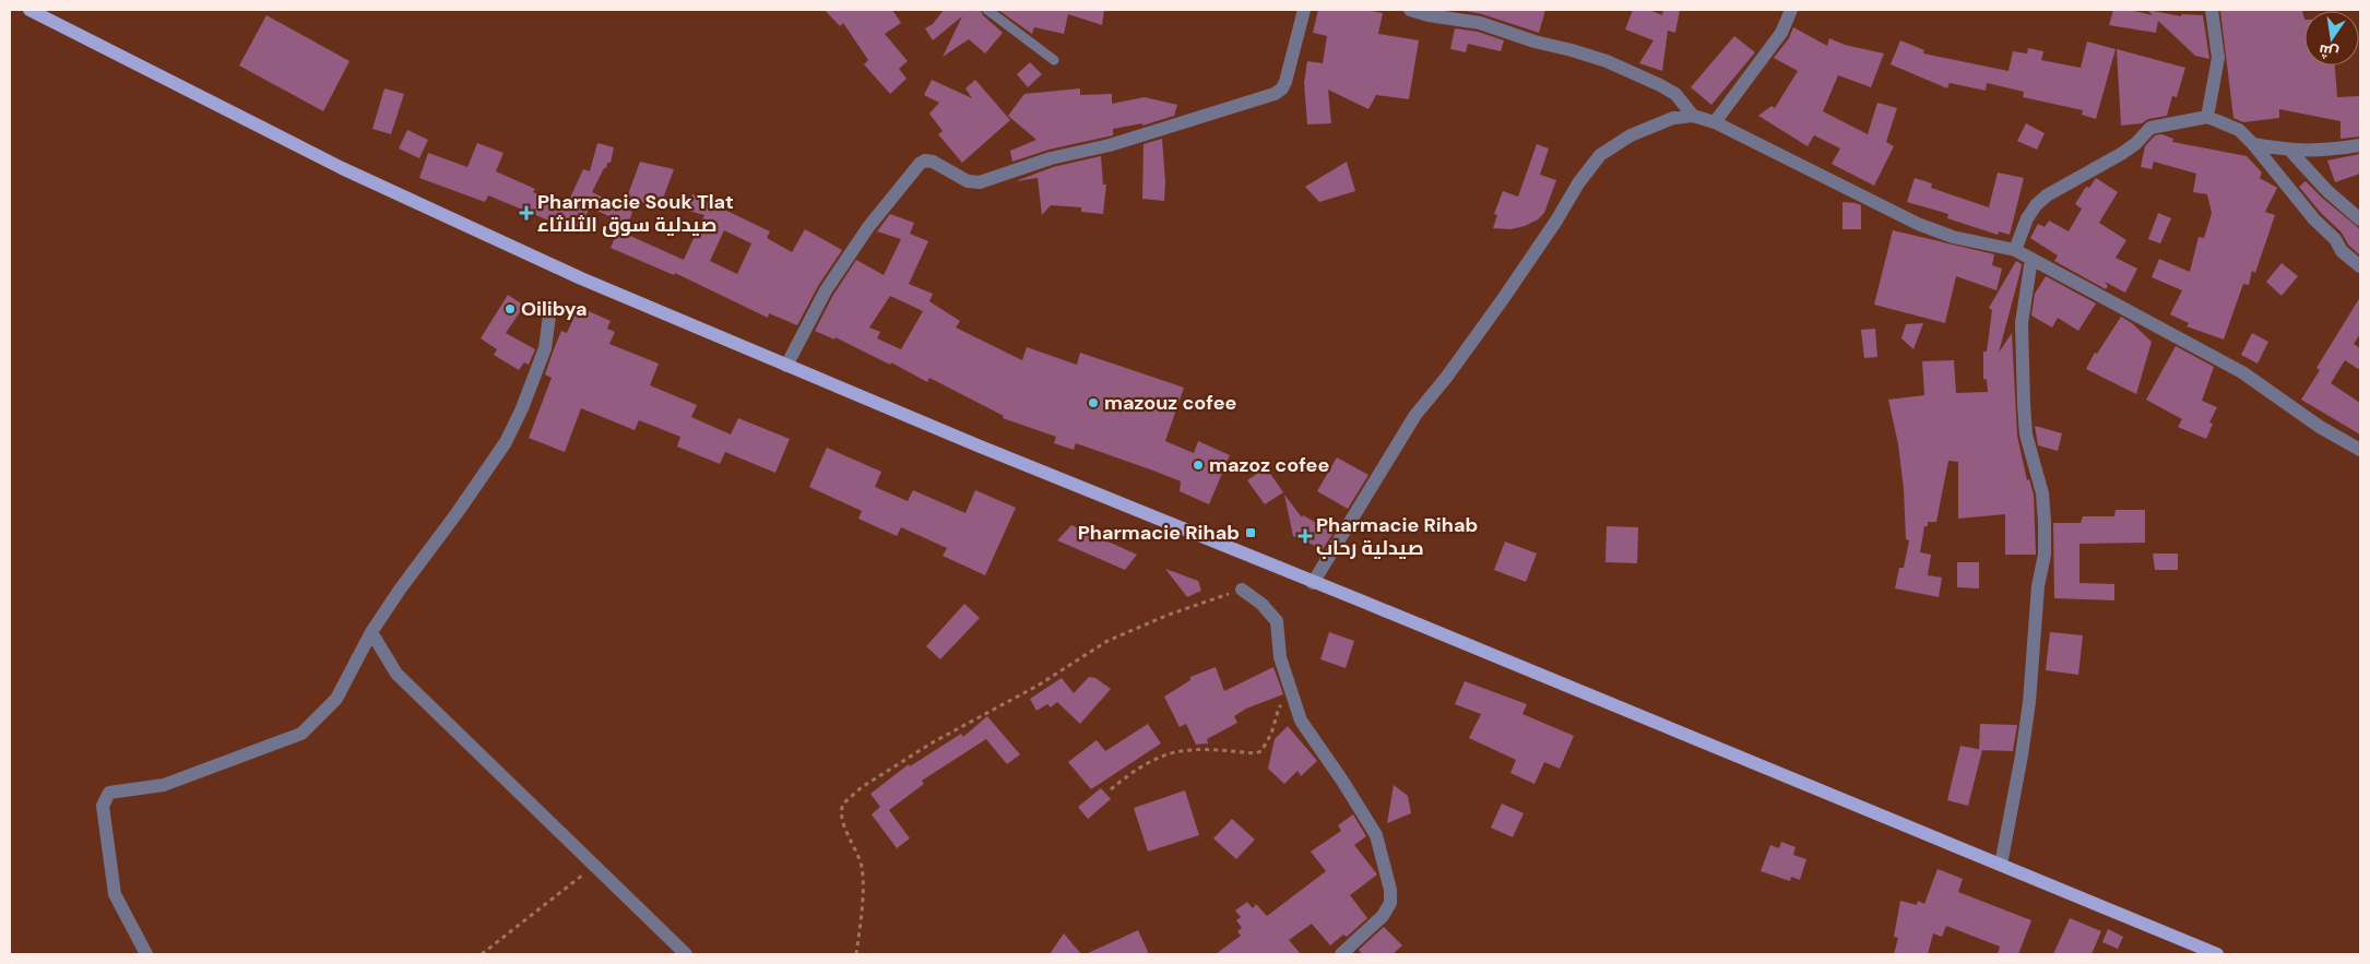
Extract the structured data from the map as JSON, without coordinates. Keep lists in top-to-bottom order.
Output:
{
  "places": {
    "health": ["Pharmacie Souk Tlat صيدلية سوق الثلاثاء", "Pharmacie Rihab صيدلية رحاب"],
    "other": ["Oilibya", "mazouz cofee", "mazoz cofee"],
    "transit": ["Pharmacie Rihab"]
  },
  "north": "bottom"
}
